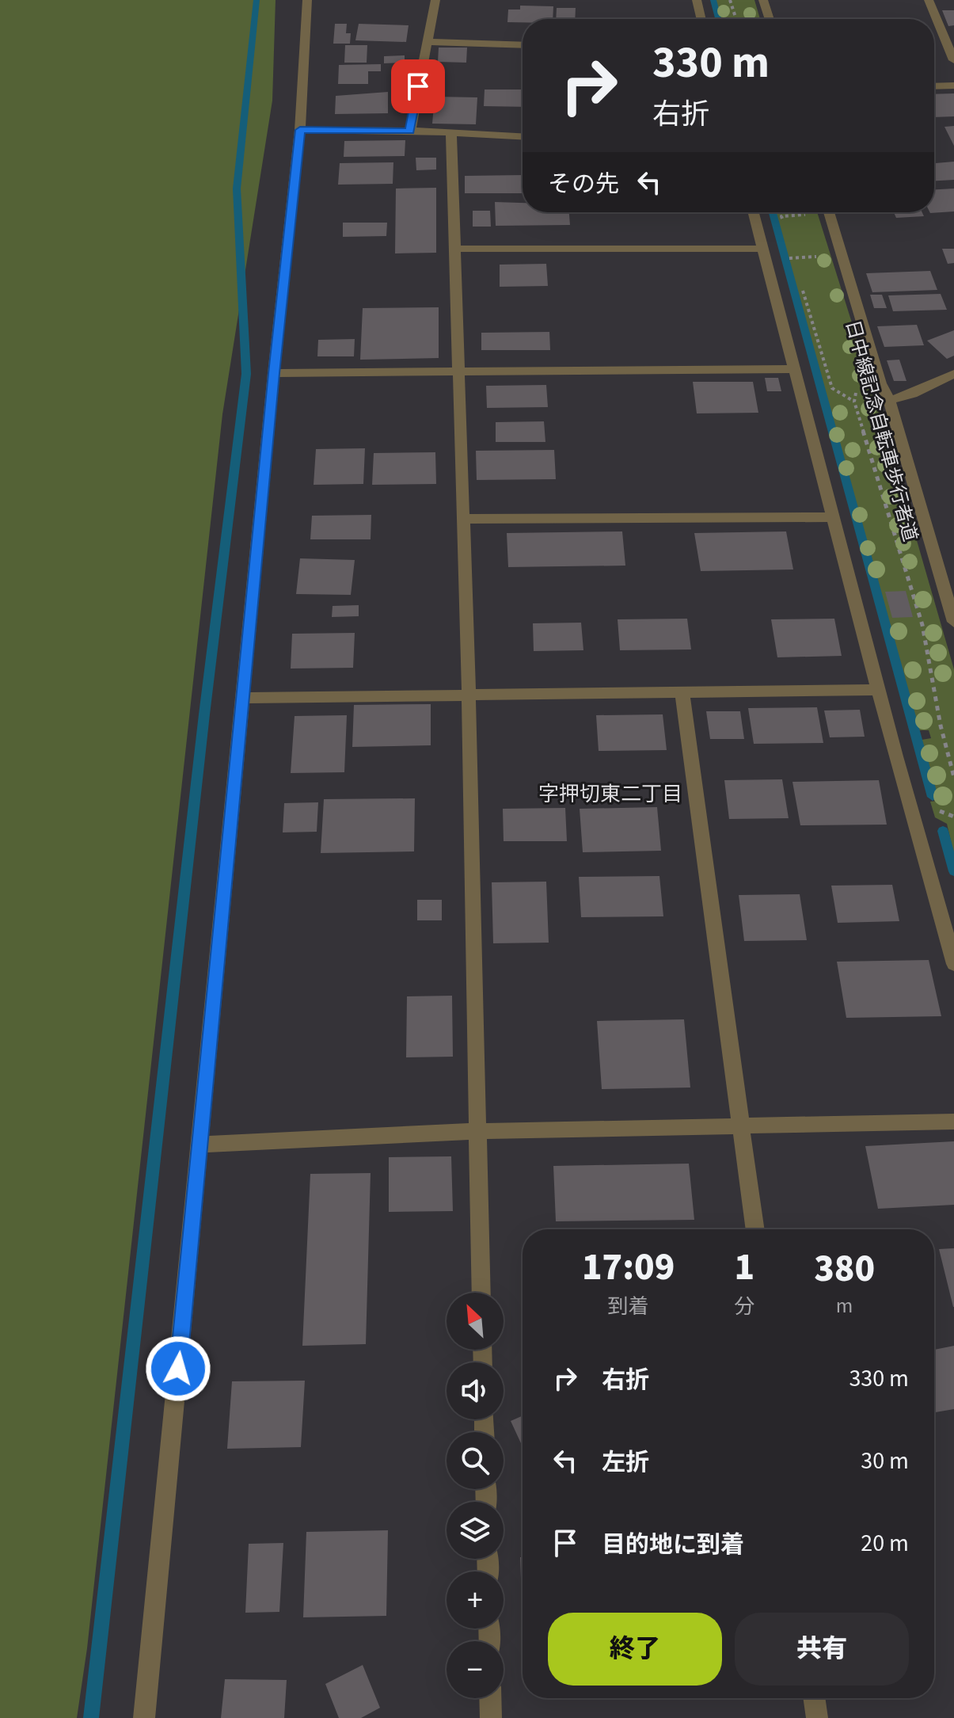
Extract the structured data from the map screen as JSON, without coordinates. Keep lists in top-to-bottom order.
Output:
{
  "streets": {
    "path": ["日中線記念自転車歩行者道"]
  },
  "districts": ["字押切東二丁目"],
  "north": "top left",
  "page": {
    "turn": ["330 m", "右折"],
    "then": "その先",
    "eta": [
      "17:09",
      "到着",
      "1",
      "分",
      "380",
      "m"
    ],
    "map_buttons": ["+", "−"],
    "list": [
      {
        "name": "右折",
        "value": "330 m"
      },
      {
        "name": "左折",
        "value": "30 m"
      },
      {
        "name": "目的地に到着",
        "value": "20 m"
      }
    ],
    "buttons": ["終了", "共有"]
  }
}
